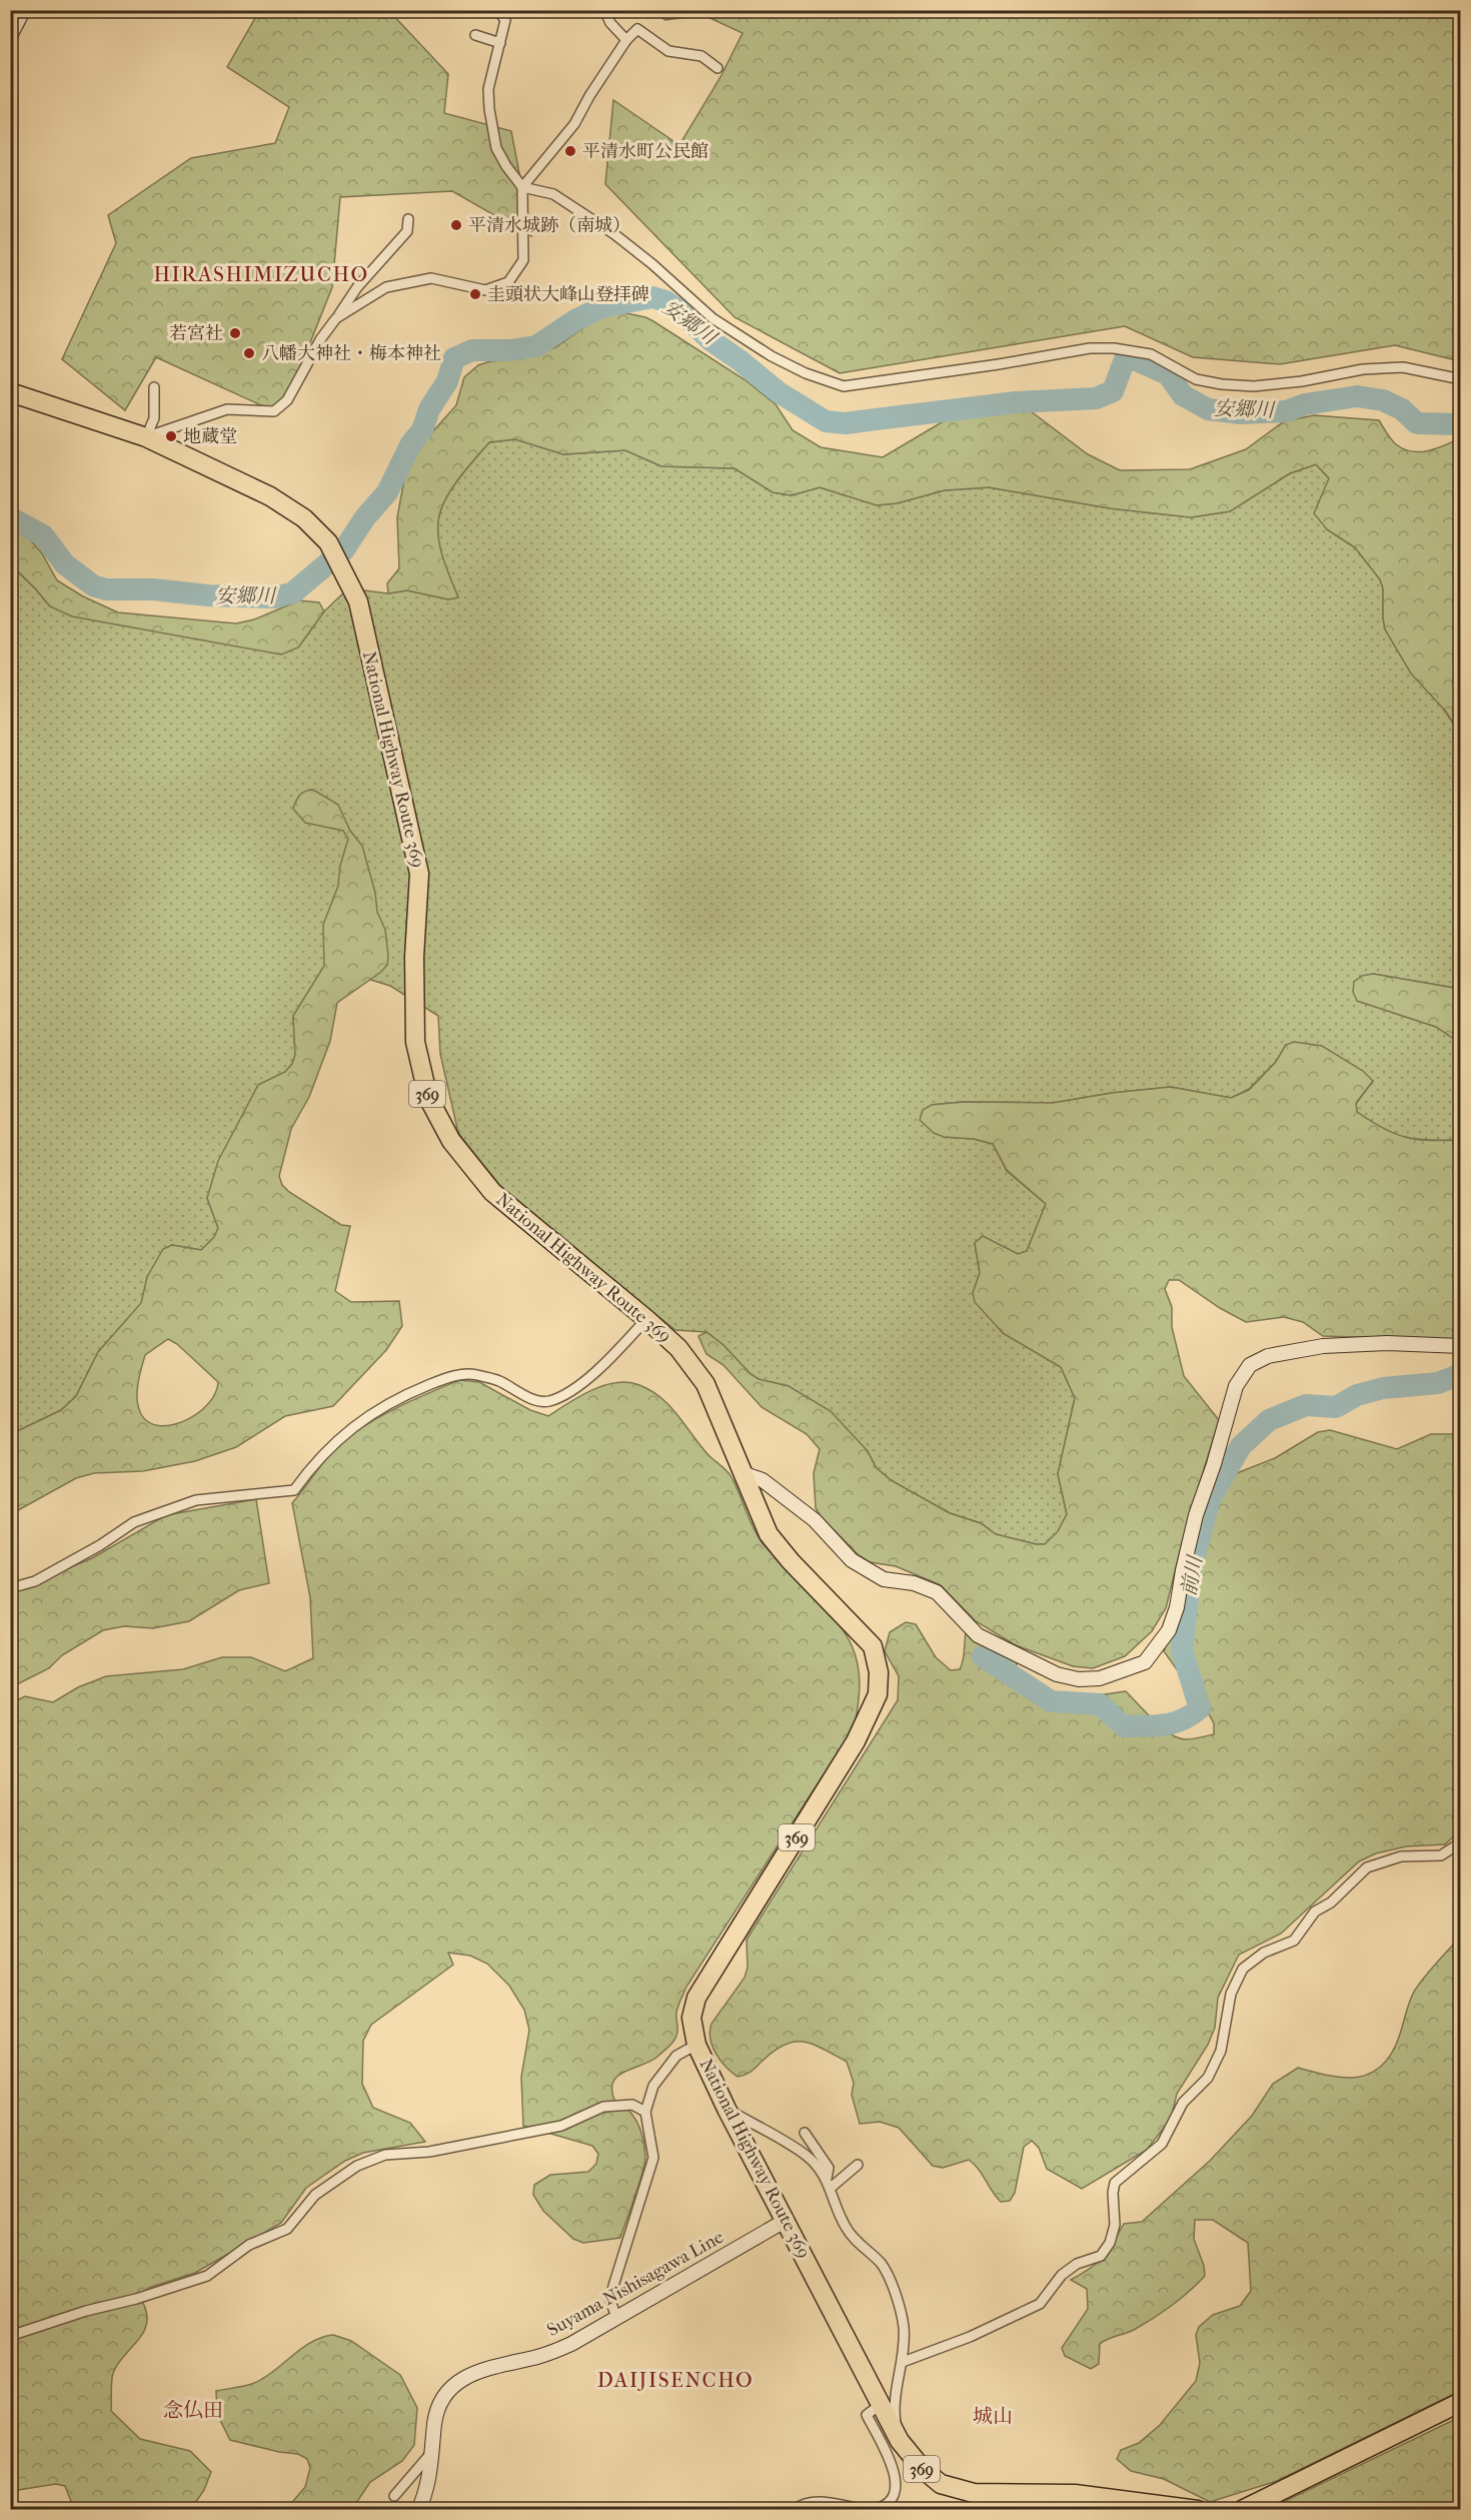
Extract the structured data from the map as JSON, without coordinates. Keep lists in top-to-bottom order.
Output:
{
  "streets": {
    "highway": ["National Highway Route 369", "369"],
    "main road": ["Suyama Nishisagawa Line"]
  },
  "crossings": [
    ["National Highway Route 369", "Suyama Nishisagawa Line"]
  ],
  "districts": [
    "HIRASHIMIZUCHO",
    "DAIJISENCHO",
    "念仏田",
    "城山"
  ],
  "water": ["安郷川", "前川"],
  "places": [
    "平清水町公民館",
    "平清水城跡（南城）",
    "圭頭状大峰山登拝碑",
    "若宮社",
    "八幡大神社・梅本神社",
    "地蔵堂"
  ]
}
